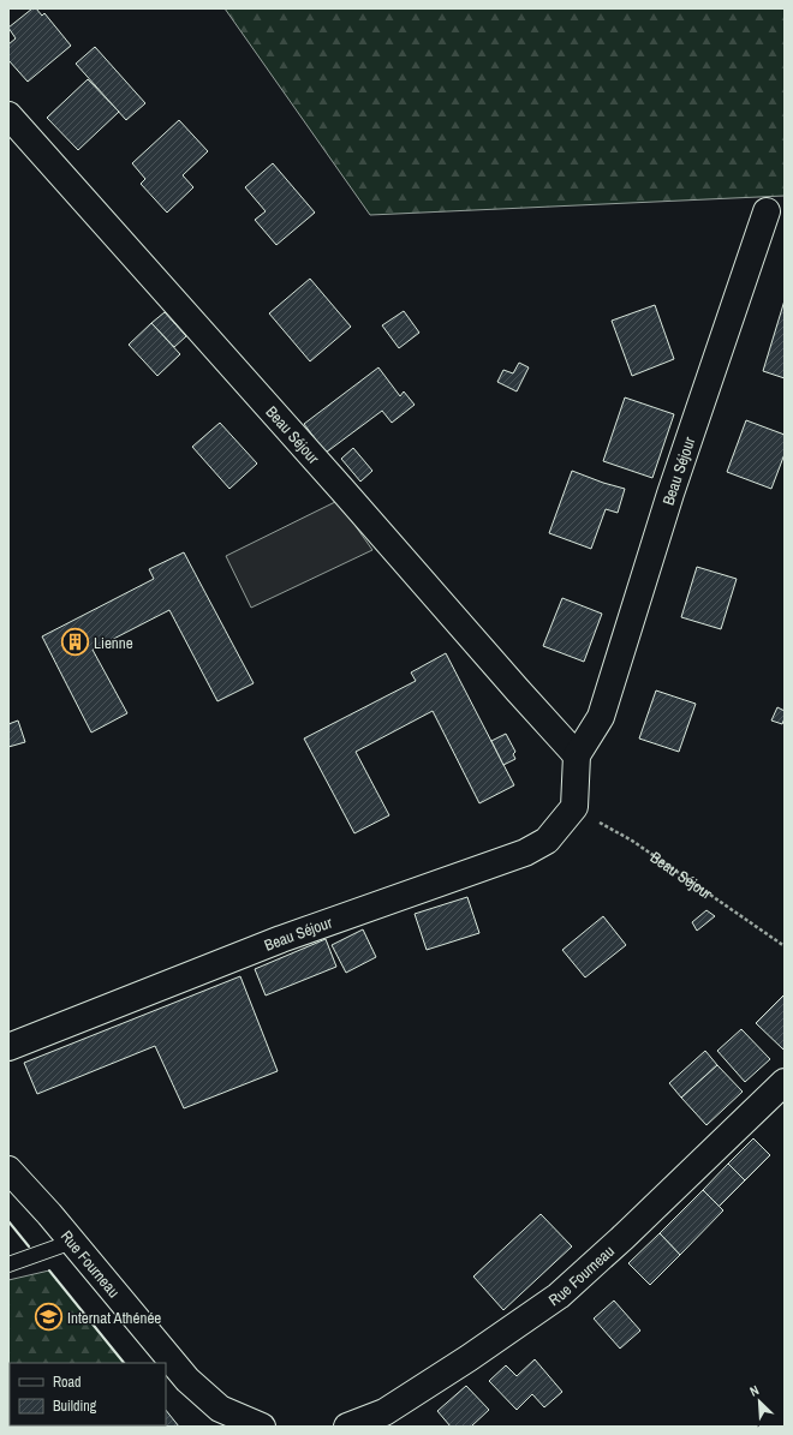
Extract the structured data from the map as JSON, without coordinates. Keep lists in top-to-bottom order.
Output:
{
  "streets": {
    "street": ["Beau Séjour", "Rue Fourneau"]
  },
  "places": {
    "building": ["Lienne"],
    "school or university": ["Internat Athénée"]
  },
  "legend": ["Road", "Building"],
  "north": "top left"
}
